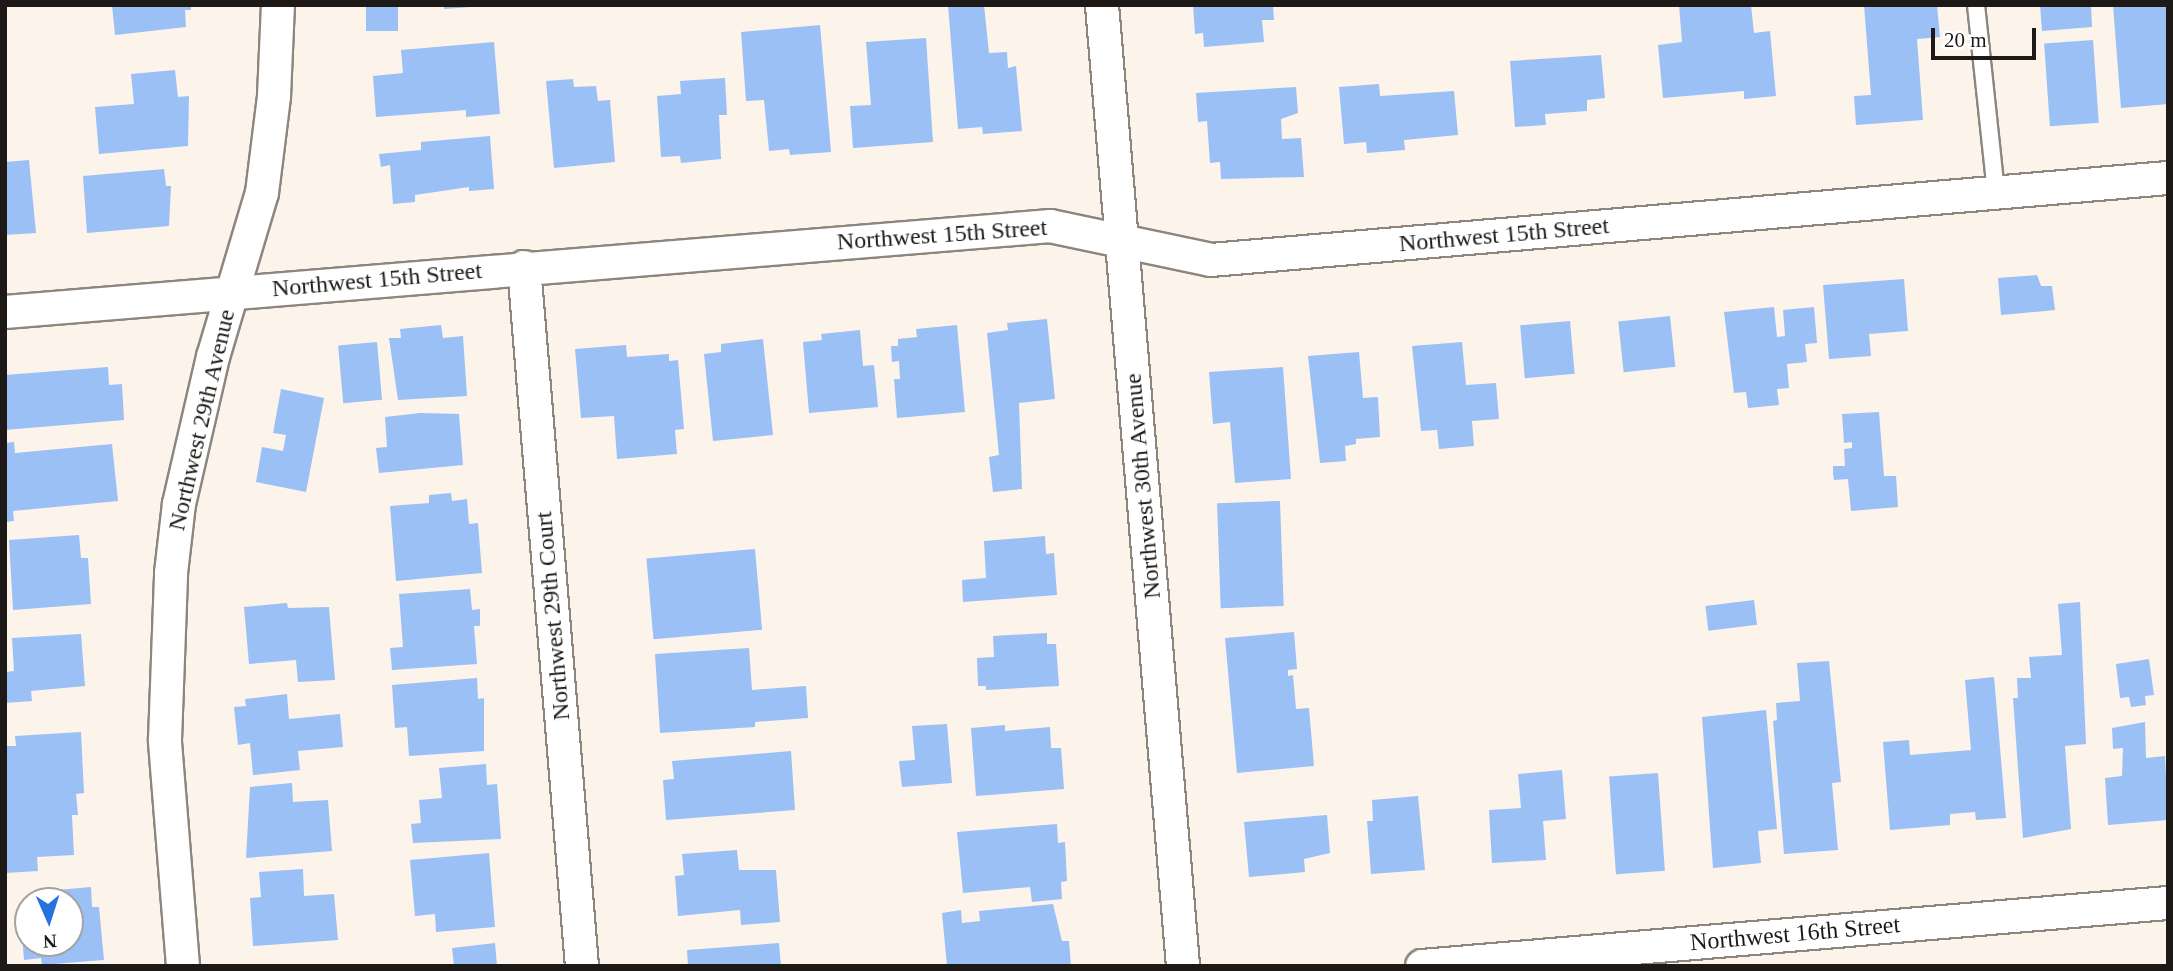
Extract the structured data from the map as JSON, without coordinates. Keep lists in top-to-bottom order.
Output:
{
  "streets": {
    "street": [
      "Northwest 15th Street",
      "Northwest 29th Avenue",
      "Northwest 30th Avenue",
      "Northwest 29th Court",
      "Northwest 16th Street"
    ]
  },
  "crossings": [
    ["Northwest 15th Street", "Northwest 29th Avenue"],
    ["Northwest 15th Street", "Northwest 30th Avenue"],
    ["Northwest 15th Street", "Northwest 29th Court"]
  ],
  "scale_bar": "20 m",
  "north": "bottom"
}
